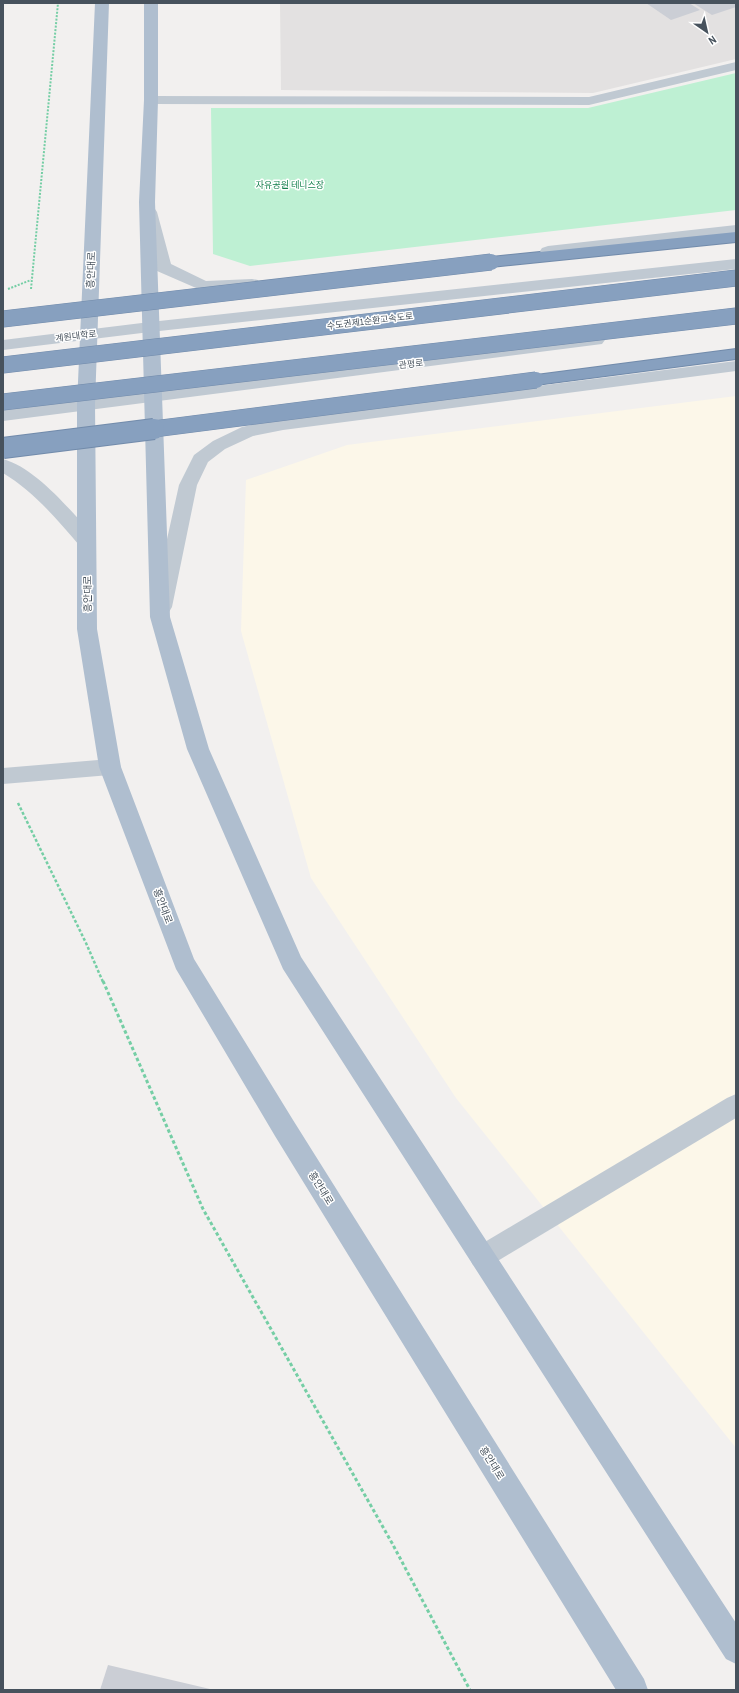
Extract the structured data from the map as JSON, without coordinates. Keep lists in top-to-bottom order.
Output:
{
  "streets": {
    "highway": ["수도권제1순환고속도로"],
    "main road": ["흥안대로"],
    "street": ["계원대학로", "관평로"]
  },
  "crossings": [
    ["흥안대로", "계원대학로"],
    ["흥안대로", "관평로"]
  ],
  "parks": ["자유공원 테니스장"],
  "north": "bottom right"
}
